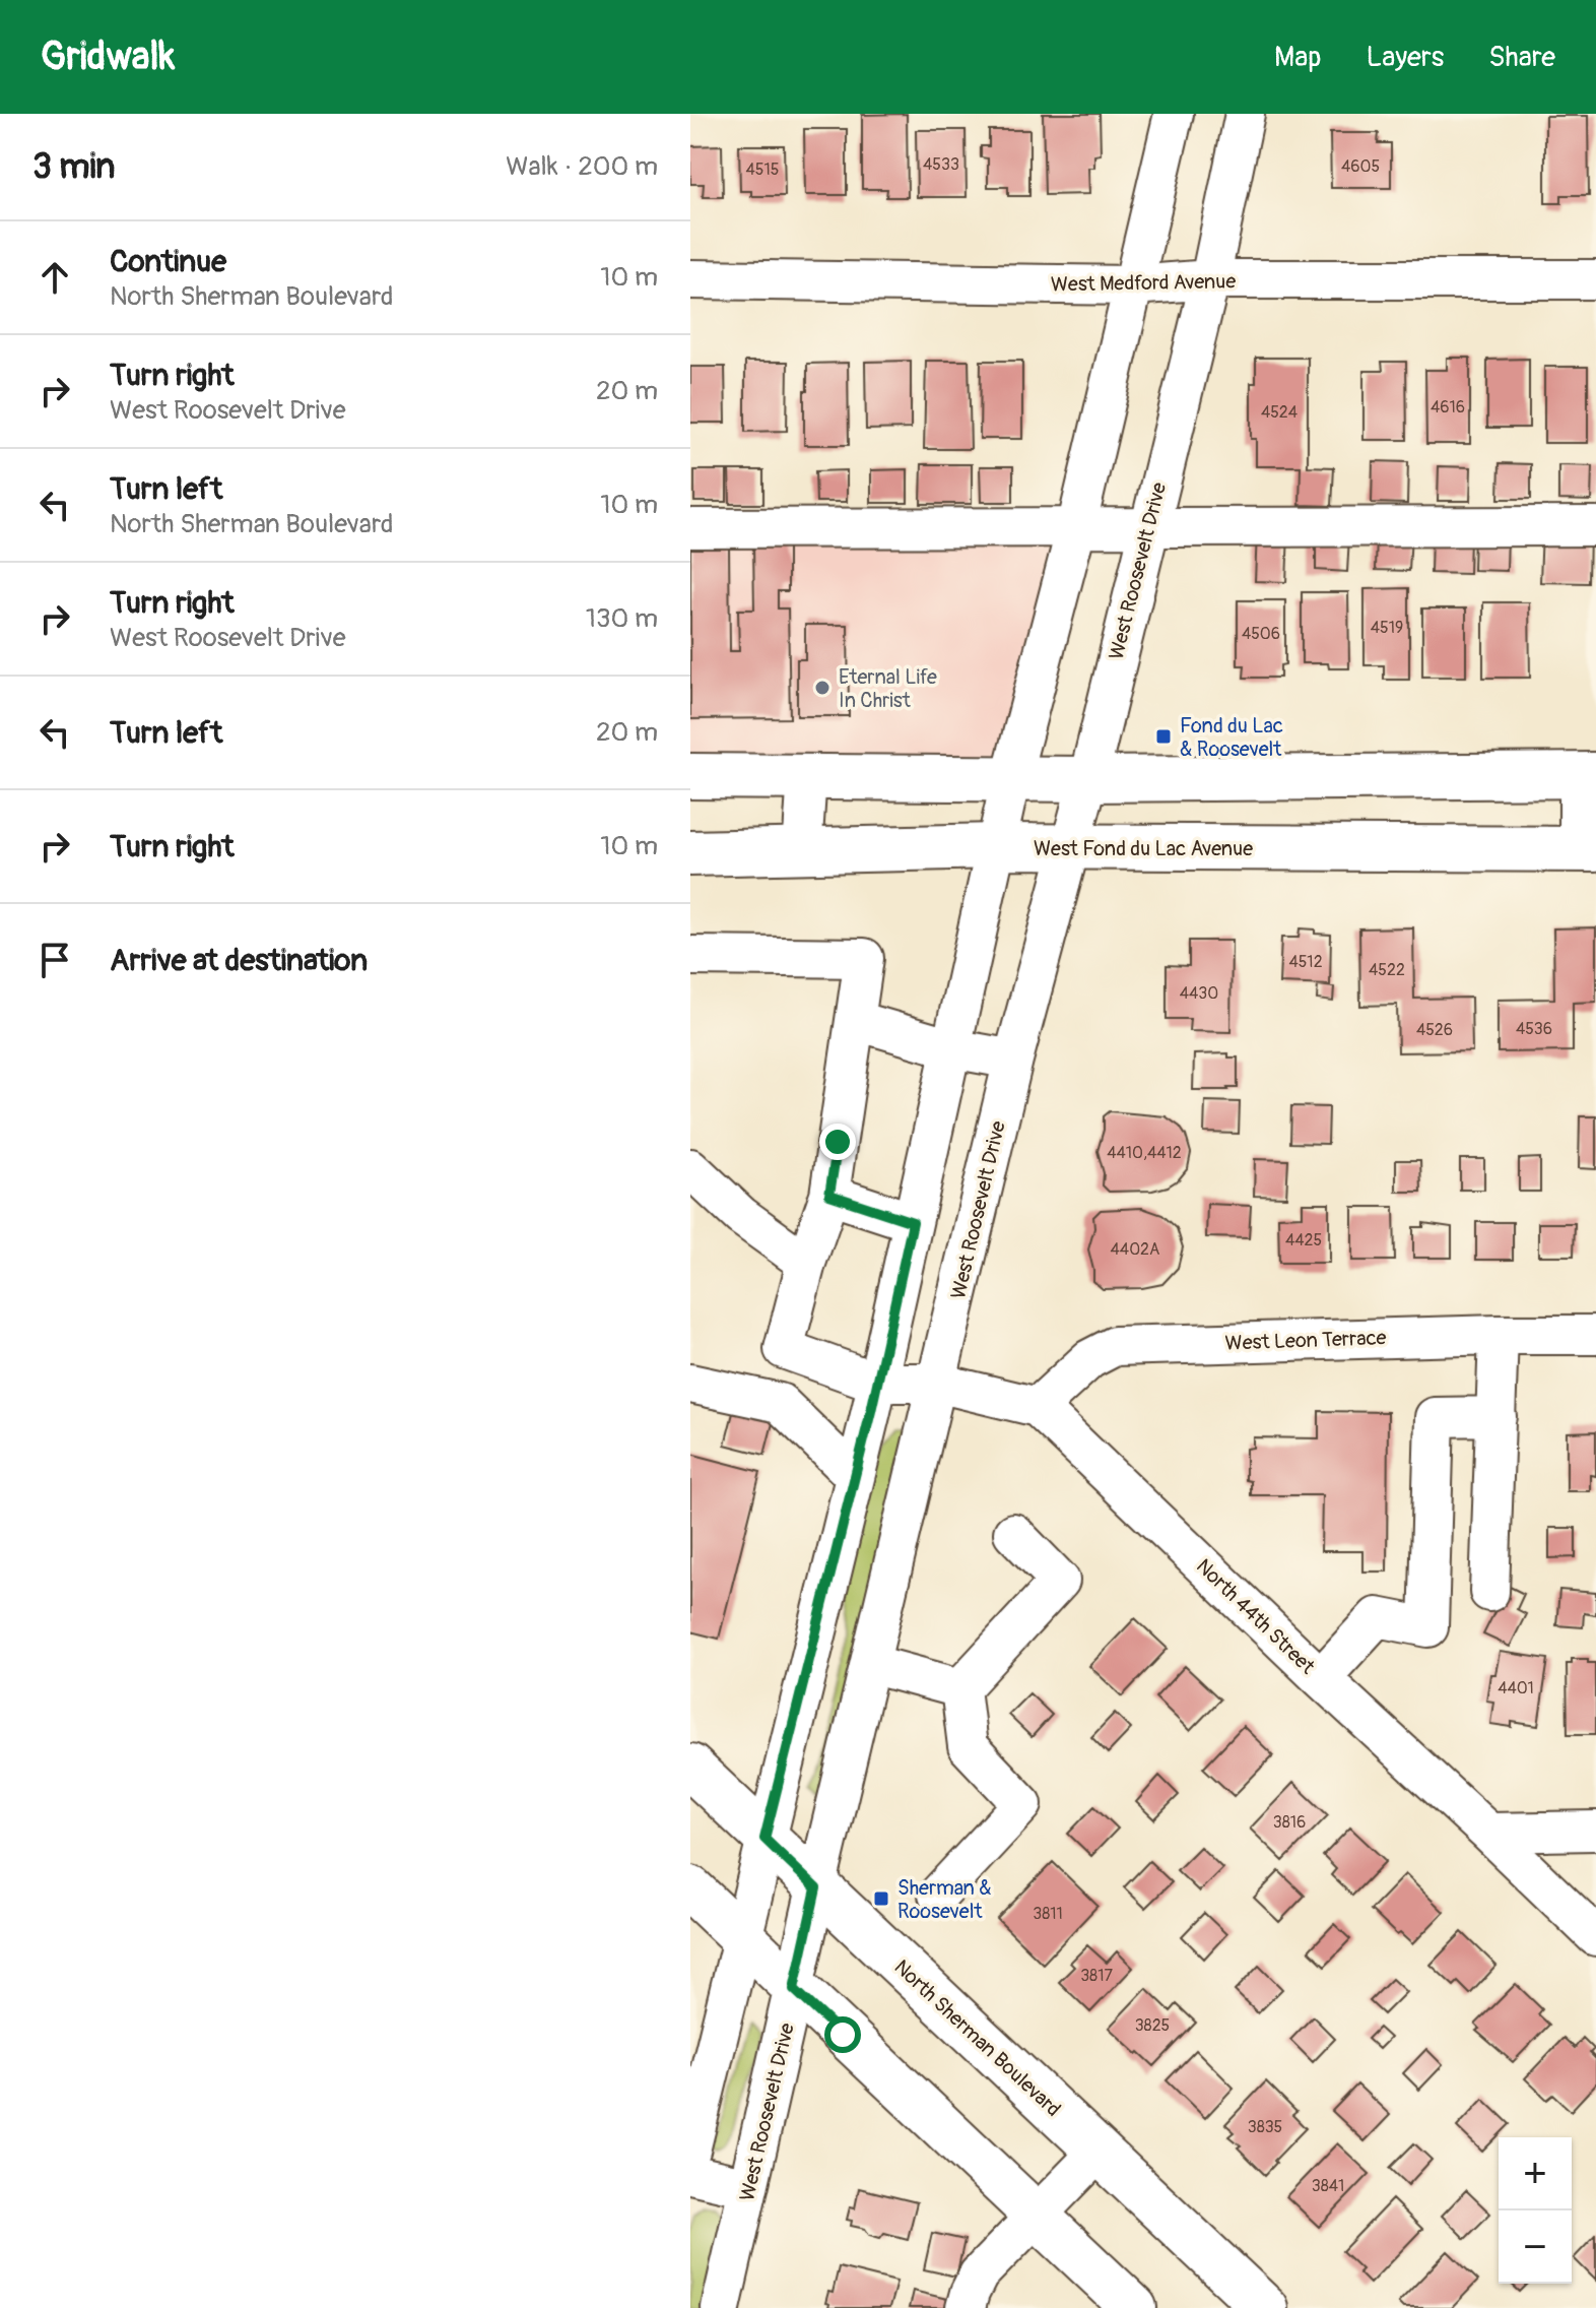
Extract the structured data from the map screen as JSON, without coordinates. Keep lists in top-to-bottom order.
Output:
{
  "streets": {
    "main road": ["West Fond du Lac Avenue", "North Sherman Boulevard"],
    "street": [
      "West Medford Avenue",
      "West Roosevelt Drive",
      "West Leon Terrace",
      "North 44th Street"
    ]
  },
  "crossings": [
    ["West Medford Avenue", "West Roosevelt Drive"],
    ["West Roosevelt Drive", "West Fond du Lac Avenue"],
    ["West Roosevelt Drive", "North Sherman Boulevard"],
    ["West Leon Terrace", "North 44th Street"]
  ],
  "places": {
    "other": ["Eternal Life In Christ"],
    "transit": ["Fond du Lac & Roosevelt", "Sherman & Roosevelt"]
  },
  "house_numbers": [
    "4533",
    "4605",
    "4515",
    "4616",
    "4524",
    "4519",
    "4506",
    "4512",
    "4522",
    "4430",
    "4536",
    "4526",
    "4410,4412",
    "4425",
    "4402A",
    "4401",
    "3816",
    "3811",
    "3817",
    "3825",
    "3835",
    "3841"
  ],
  "page": {
    "header": "Gridwalk",
    "nav": ["Map", "Layers", "Share"],
    "heading": ["3 min", "Walk · 200 m"],
    "list": [
      ["Continue", "North Sherman Boulevard", "10 m"],
      ["Turn right", "West Roosevelt Drive", "20 m"],
      ["Turn left", "North Sherman Boulevard", "10 m"],
      ["Turn right", "West Roosevelt Drive", "130 m"],
      ["Turn left", "20 m"],
      ["Turn right", "10 m"],
      "Arrive at destination"
    ],
    "map_buttons": ["+", "−"]
  }
}
